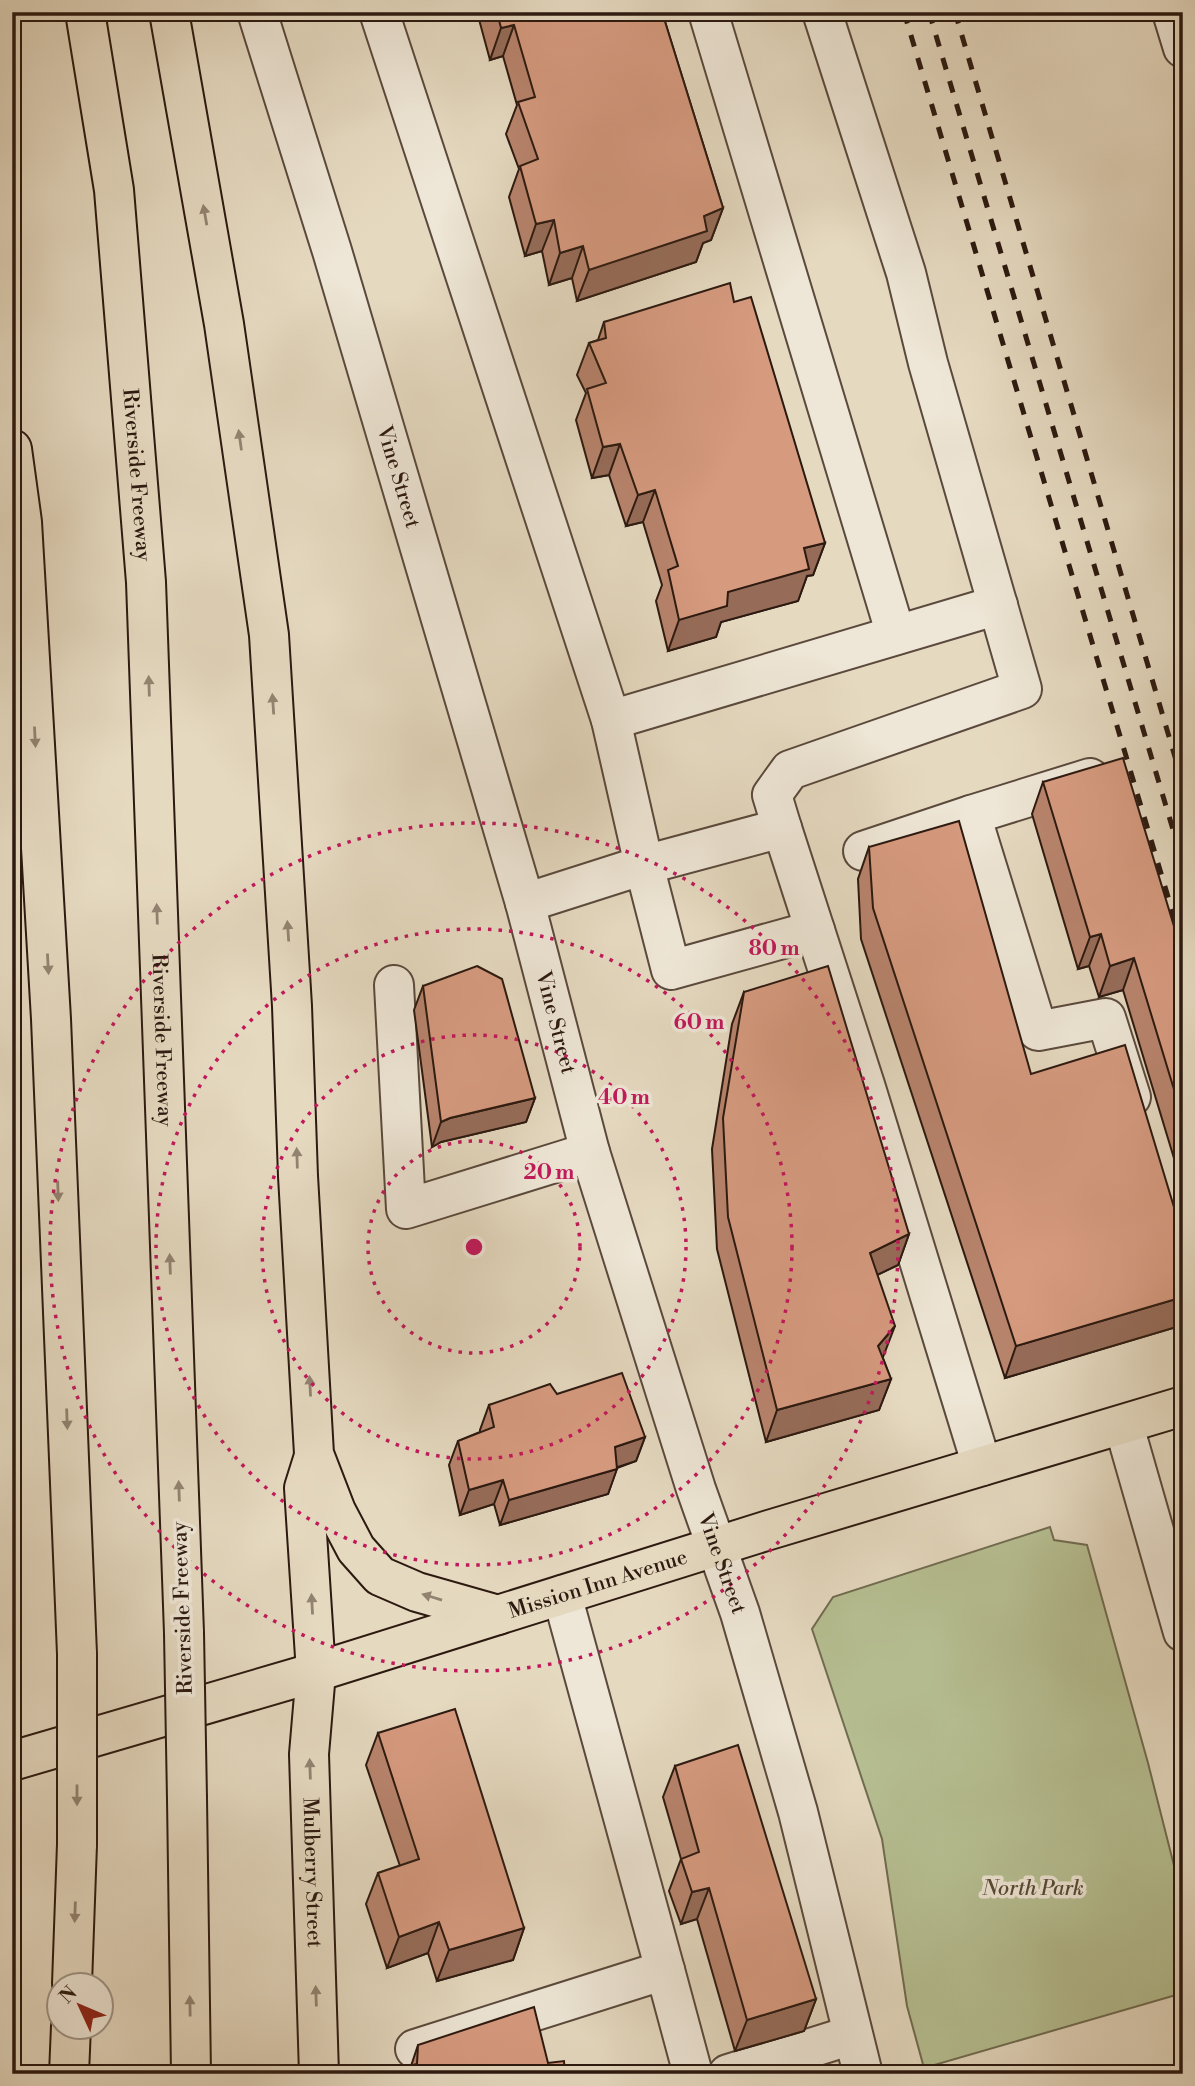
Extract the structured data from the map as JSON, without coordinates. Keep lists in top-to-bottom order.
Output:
{
  "streets": {
    "main road": ["Riverside Freeway", "Mission Inn Avenue", "Mulberry Street"],
    "street": ["Vine Street"]
  },
  "crossings": [
    ["Vine Street", "Mission Inn Avenue"],
    ["Mission Inn Avenue", "Mulberry Street"]
  ],
  "parks": ["North Park"],
  "north": "top left",
  "rings": [
    "80 m",
    "60 m",
    "40 m",
    "20 m"
  ]
}
